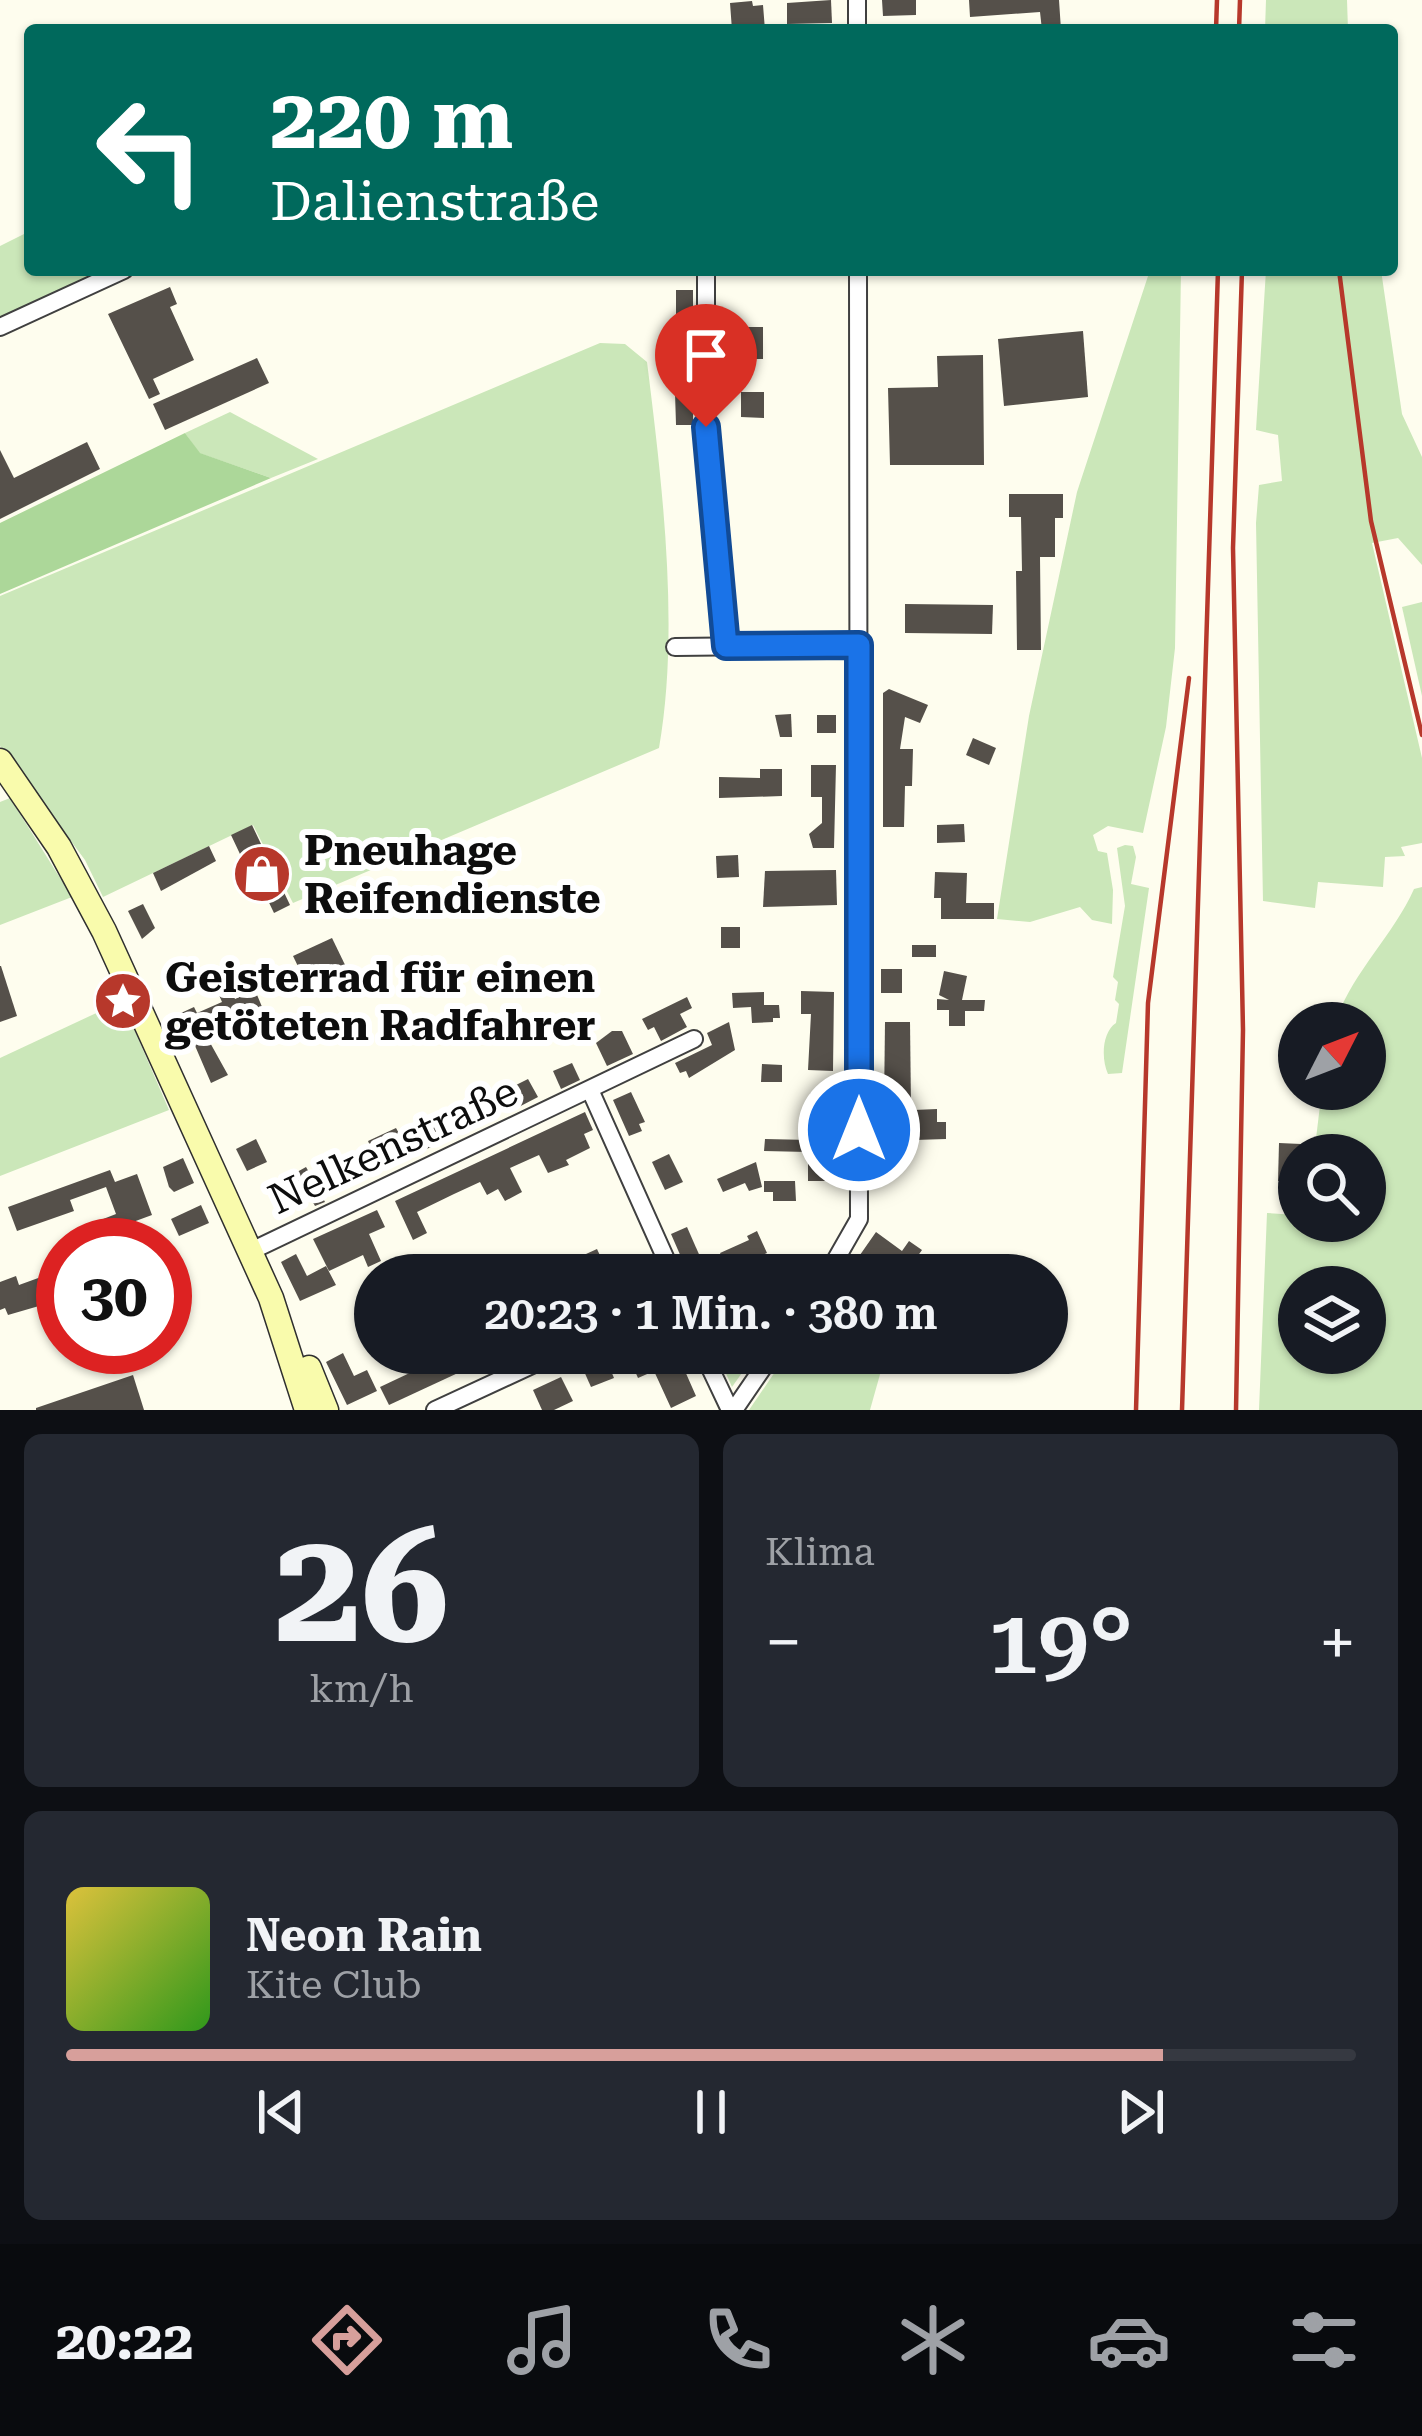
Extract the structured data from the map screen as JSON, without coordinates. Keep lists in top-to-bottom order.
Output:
{
  "streets": {
    "street": ["Nelkenstraße"]
  },
  "places": {
    "shop": ["Pneuhage Reifendienste"],
    "place": ["Geisterrad für einen getöteten Radfahrer"]
  },
  "north": "top right",
  "page": {
    "turn": ["220 m", "Dalienstraße"],
    "limit": "30",
    "trip": "20:23 · 1 Min. · 380 m",
    "tile": [
      ["26", "km/h"],
      "Klima"
    ],
    "heat": ["−", "19°", "+"],
    "song": ["Neon Rain", "Kite Club"],
    "tabs": "20:22"
  }
}
